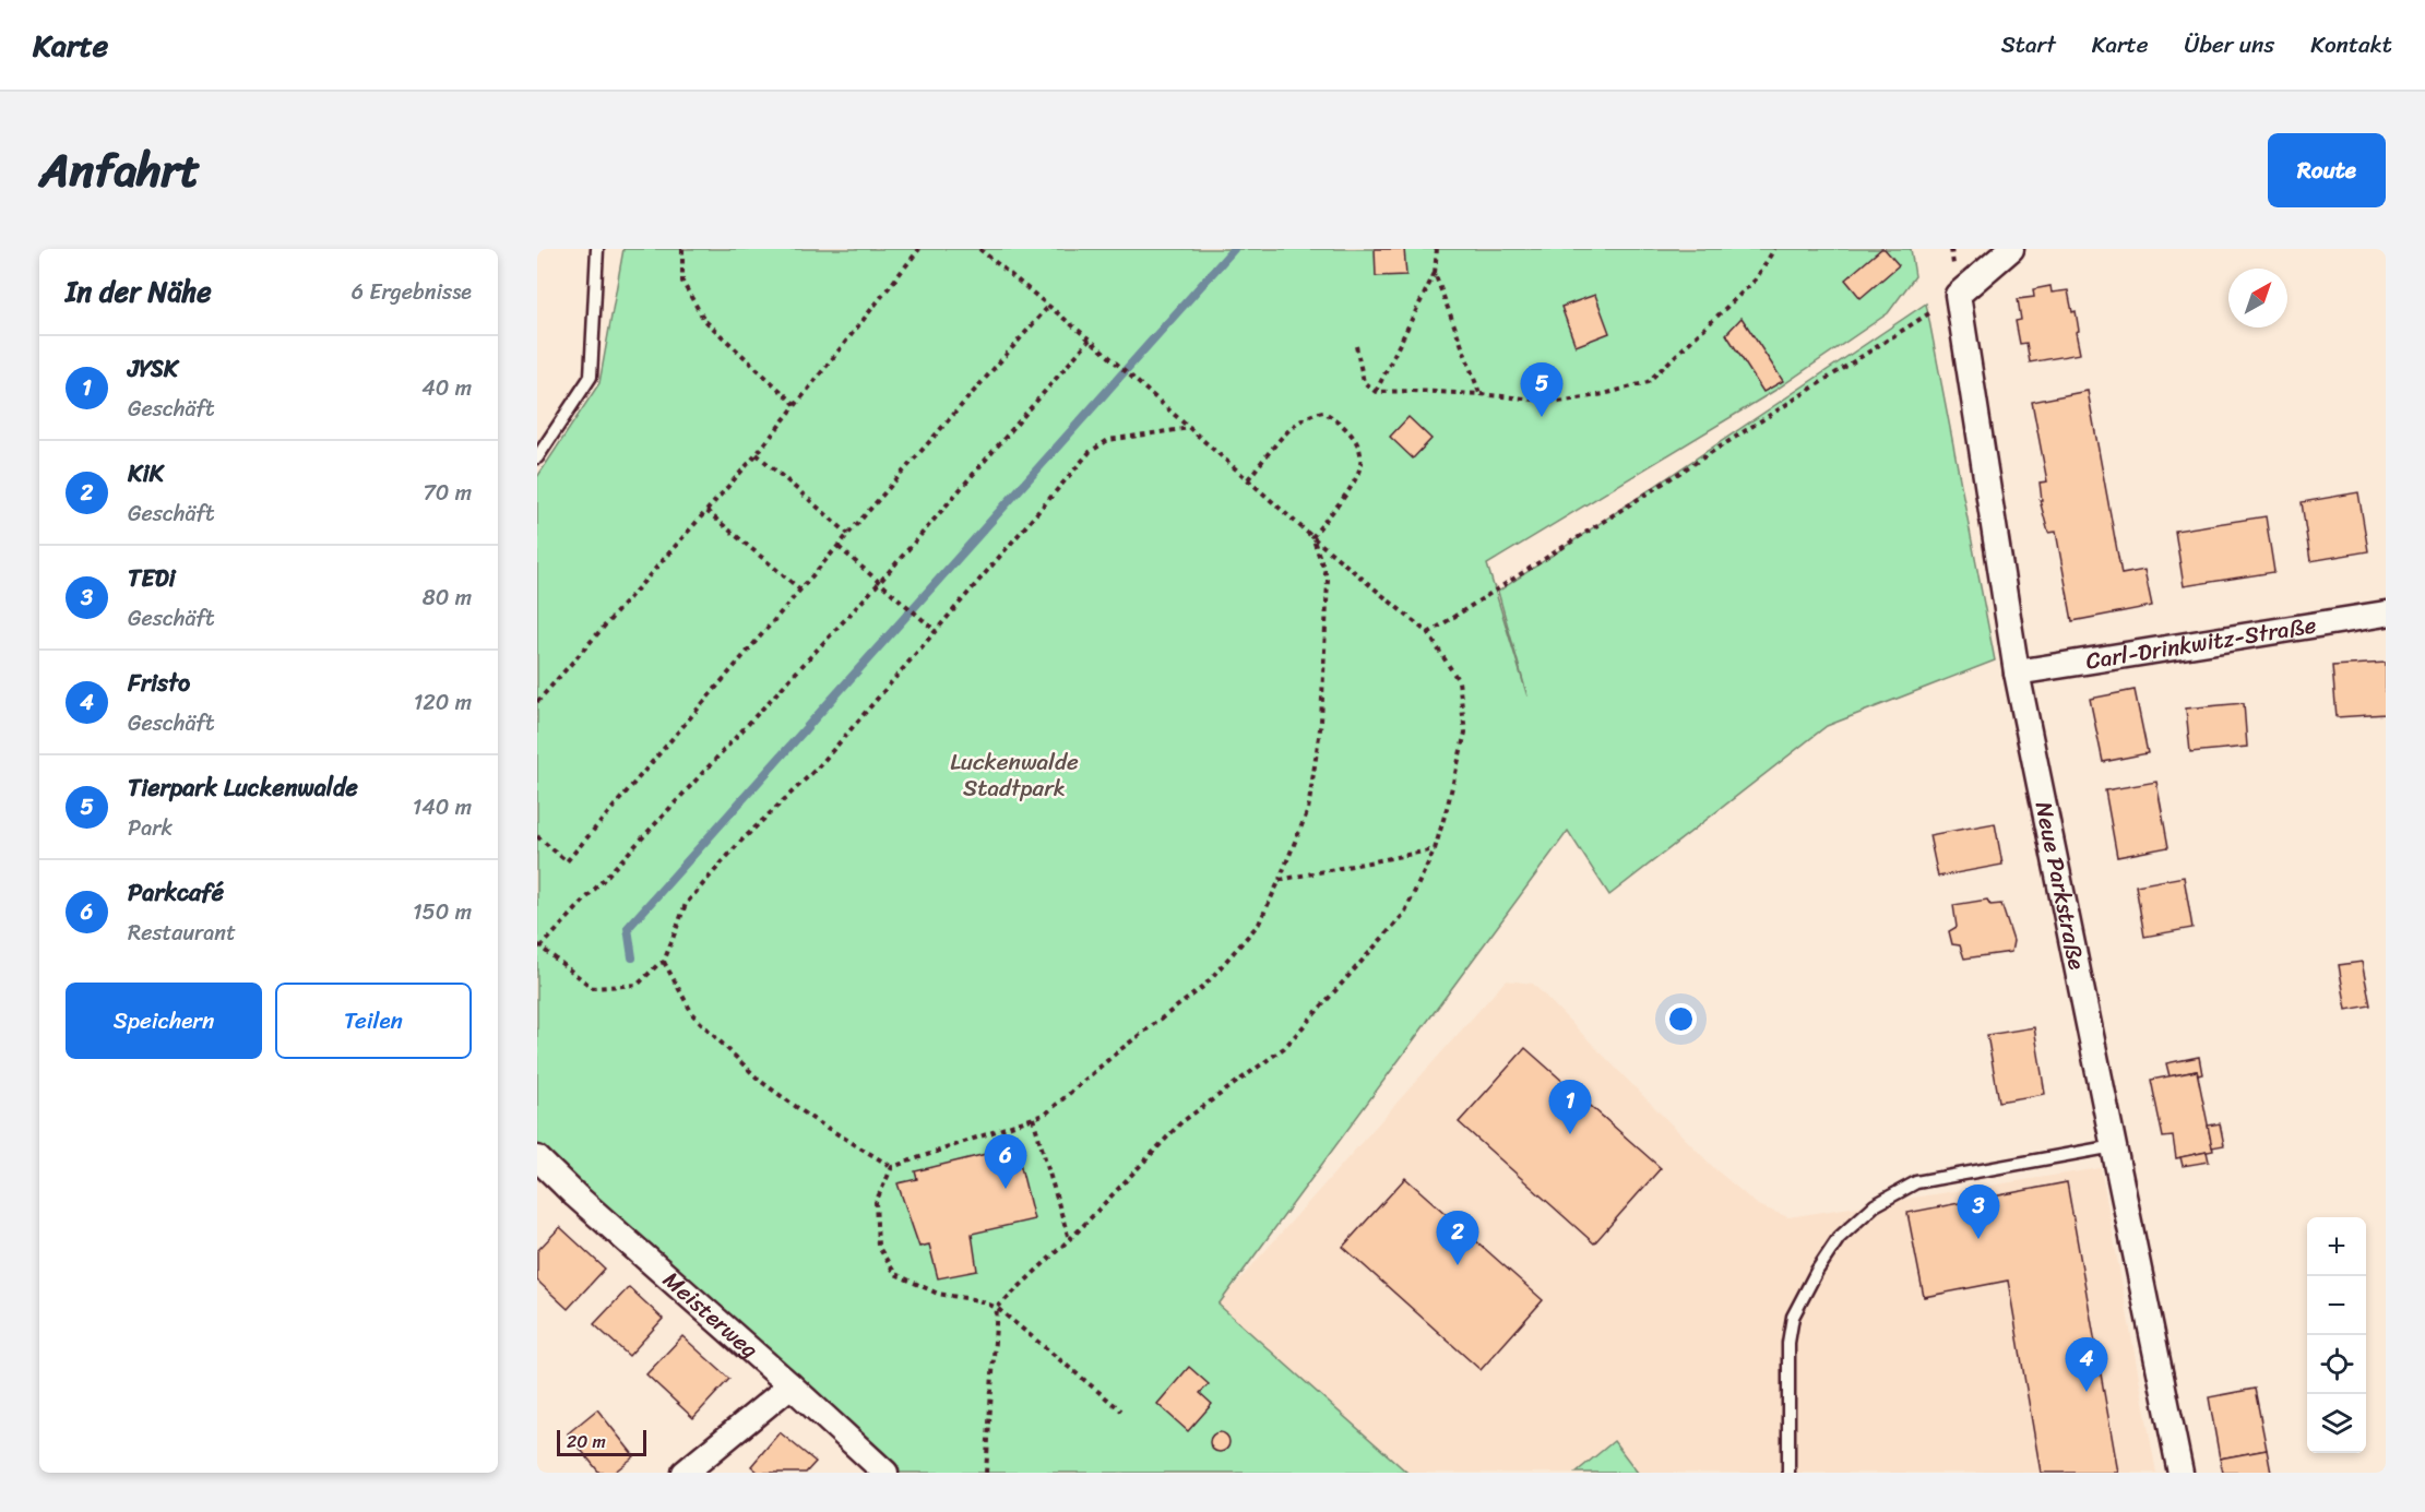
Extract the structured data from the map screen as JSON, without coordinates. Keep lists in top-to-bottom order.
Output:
{
  "streets": {
    "street": ["Carl-Drinkwitz-Straße", "Neue Parkstraße", "Meisterweg"]
  },
  "crossings": [
    ["Carl-Drinkwitz-Straße", "Neue Parkstraße"]
  ],
  "parks": ["Luckenwalde Stadtpark"],
  "scale_bar": "20 m",
  "north": "top right",
  "page": {
    "header": "Karte",
    "nav": [
      "Start",
      "Karte",
      "Über uns",
      "Kontakt"
    ],
    "title": "Anfahrt",
    "buttons": [
      "Route",
      ["Speichern", "Teilen"]
    ],
    "heading": ["In der Nähe", "6 Ergebnisse"],
    "list": [
      {
        "mark": "1",
        "name": "JYSK",
        "note": "Geschäft",
        "value": "40 m"
      },
      {
        "mark": "2",
        "name": "KiK",
        "note": "Geschäft",
        "value": "70 m"
      },
      {
        "mark": "3",
        "name": "TEDi",
        "note": "Geschäft",
        "value": "80 m"
      },
      {
        "mark": "4",
        "name": "Fristo",
        "note": "Geschäft",
        "value": "120 m"
      },
      {
        "mark": "5",
        "name": "Tierpark Luckenwalde",
        "note": "Park",
        "value": "140 m"
      },
      {
        "mark": "6",
        "name": "Parkcafé",
        "note": "Restaurant",
        "value": "150 m"
      }
    ],
    "pins": [
      "5",
      "1",
      "6",
      "3",
      "2",
      "4"
    ],
    "map_buttons": ["+", "−"],
    "scale": "20 m"
  }
}
